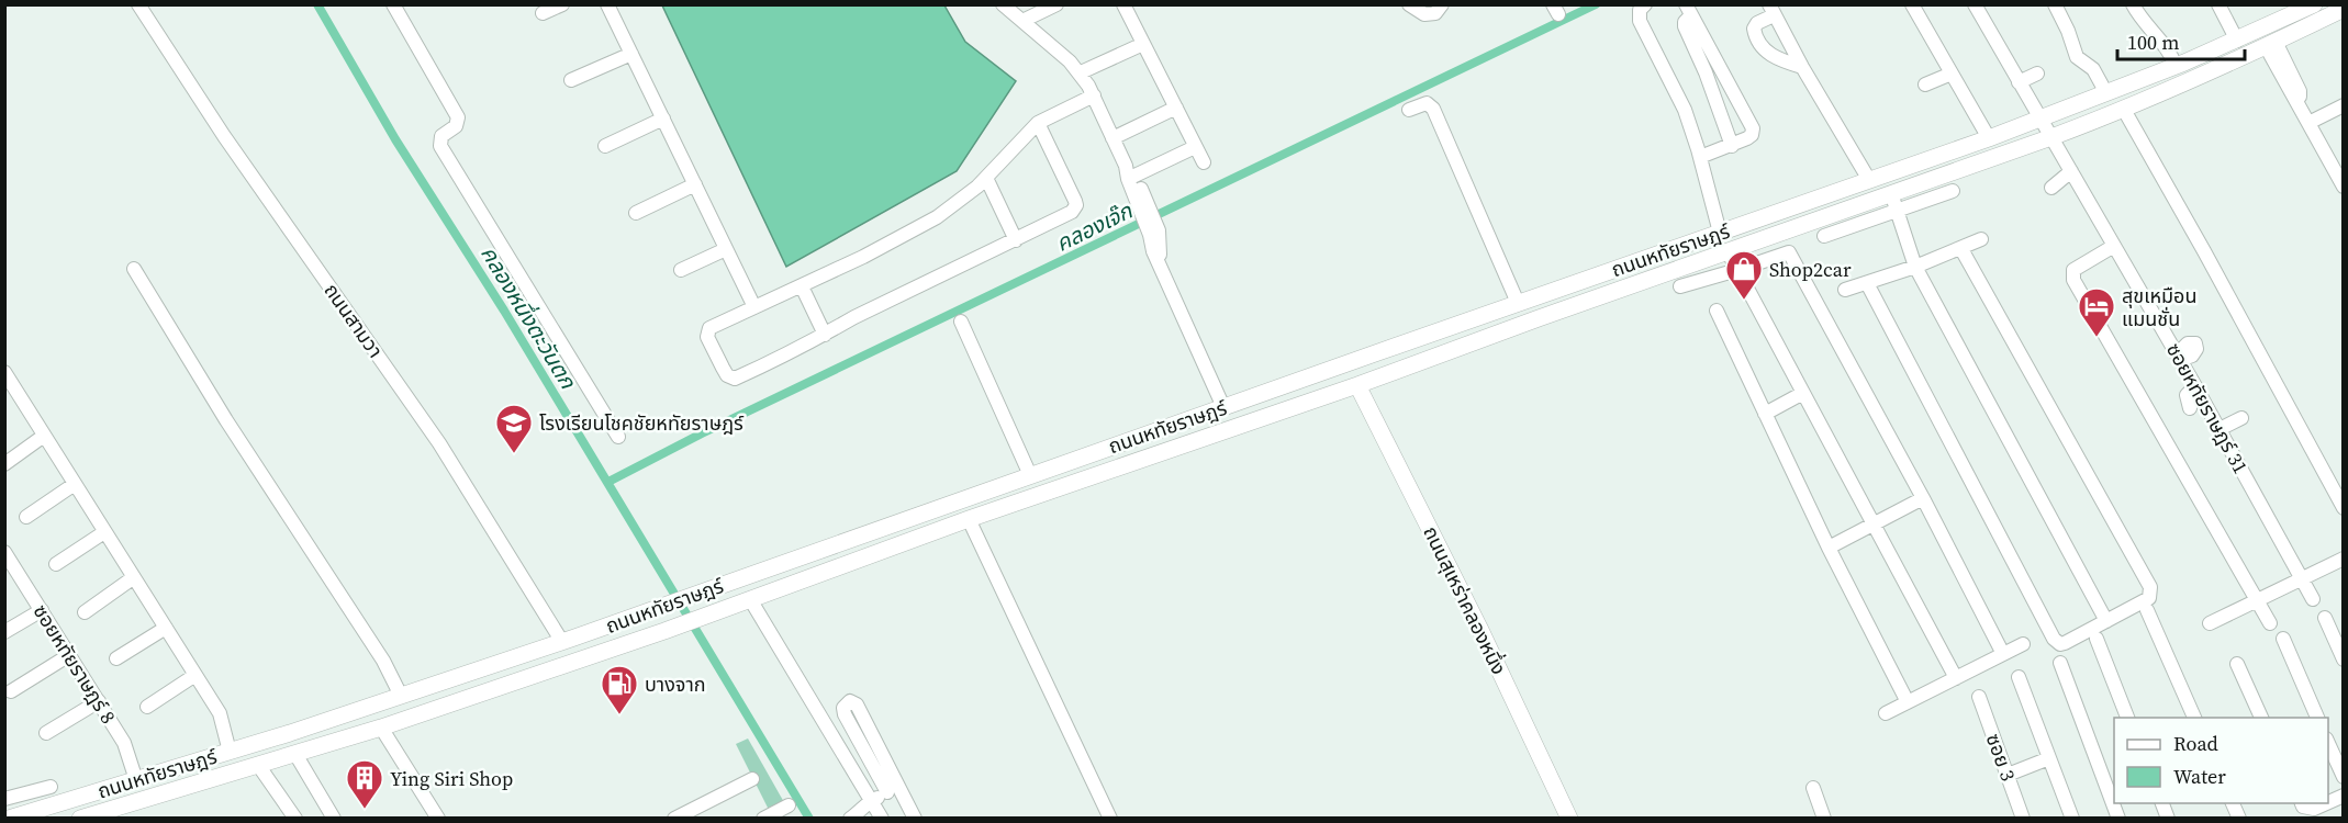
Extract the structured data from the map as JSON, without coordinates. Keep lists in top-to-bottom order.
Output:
{
  "streets": {
    "main road": ["ถนนหทัยราษฎร์", "ถนนสุเหร่าคลองหนึ่ง"],
    "street": [
      "ถนนสามวา",
      "ซอยหทัยราษฎร์ 31",
      "ซอยหทัยราษฎร์ 8",
      "ซอย 3"
    ]
  },
  "crossings": [
    ["ถนนหทัยราษฎร์", "ถนนสามวา"],
    ["ถนนหทัยราษฎร์", "ซอยหทัยราษฎร์ 31"],
    ["ถนนหทัยราษฎร์", "ถนนสุเหร่าคลองหนึ่ง"],
    ["ถนนหทัยราษฎร์", "ซอยหทัยราษฎร์ 8"]
  ],
  "water": ["คลองเจ๊ก", "คลองหนึ่งตะวันตก"],
  "places": {
    "shop": ["Shop2car"],
    "hotel": ["สุขเหมือน แมนชั่น"],
    "school or university": ["โรงเรียนโชคชัยหทัยราษฎร์"],
    "fuel station": ["บางจาก"],
    "building": ["Ying Siri Shop"]
  },
  "legend": ["Road", "Water"],
  "scale_bar": "100 m"
}
